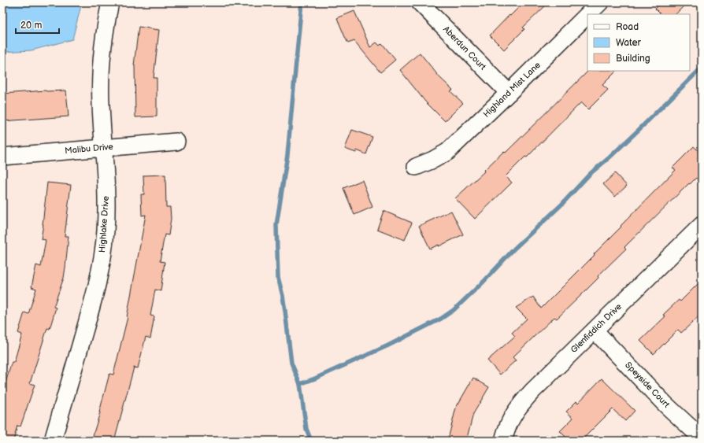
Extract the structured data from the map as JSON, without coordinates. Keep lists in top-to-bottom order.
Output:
{
  "streets": {
    "street": [
      "Aberdun Court",
      "Highland Mist Lane",
      "Malibu Drive",
      "Highlake Drive",
      "Glenfiddich Drive",
      "Speyside Court"
    ]
  },
  "crossings": [
    ["Aberdun Court", "Highland Mist Lane"],
    ["Malibu Drive", "Highlake Drive"],
    ["Glenfiddich Drive", "Speyside Court"]
  ],
  "legend": ["Road", "Water", "Building"],
  "scale_bar": "20 m"
}
